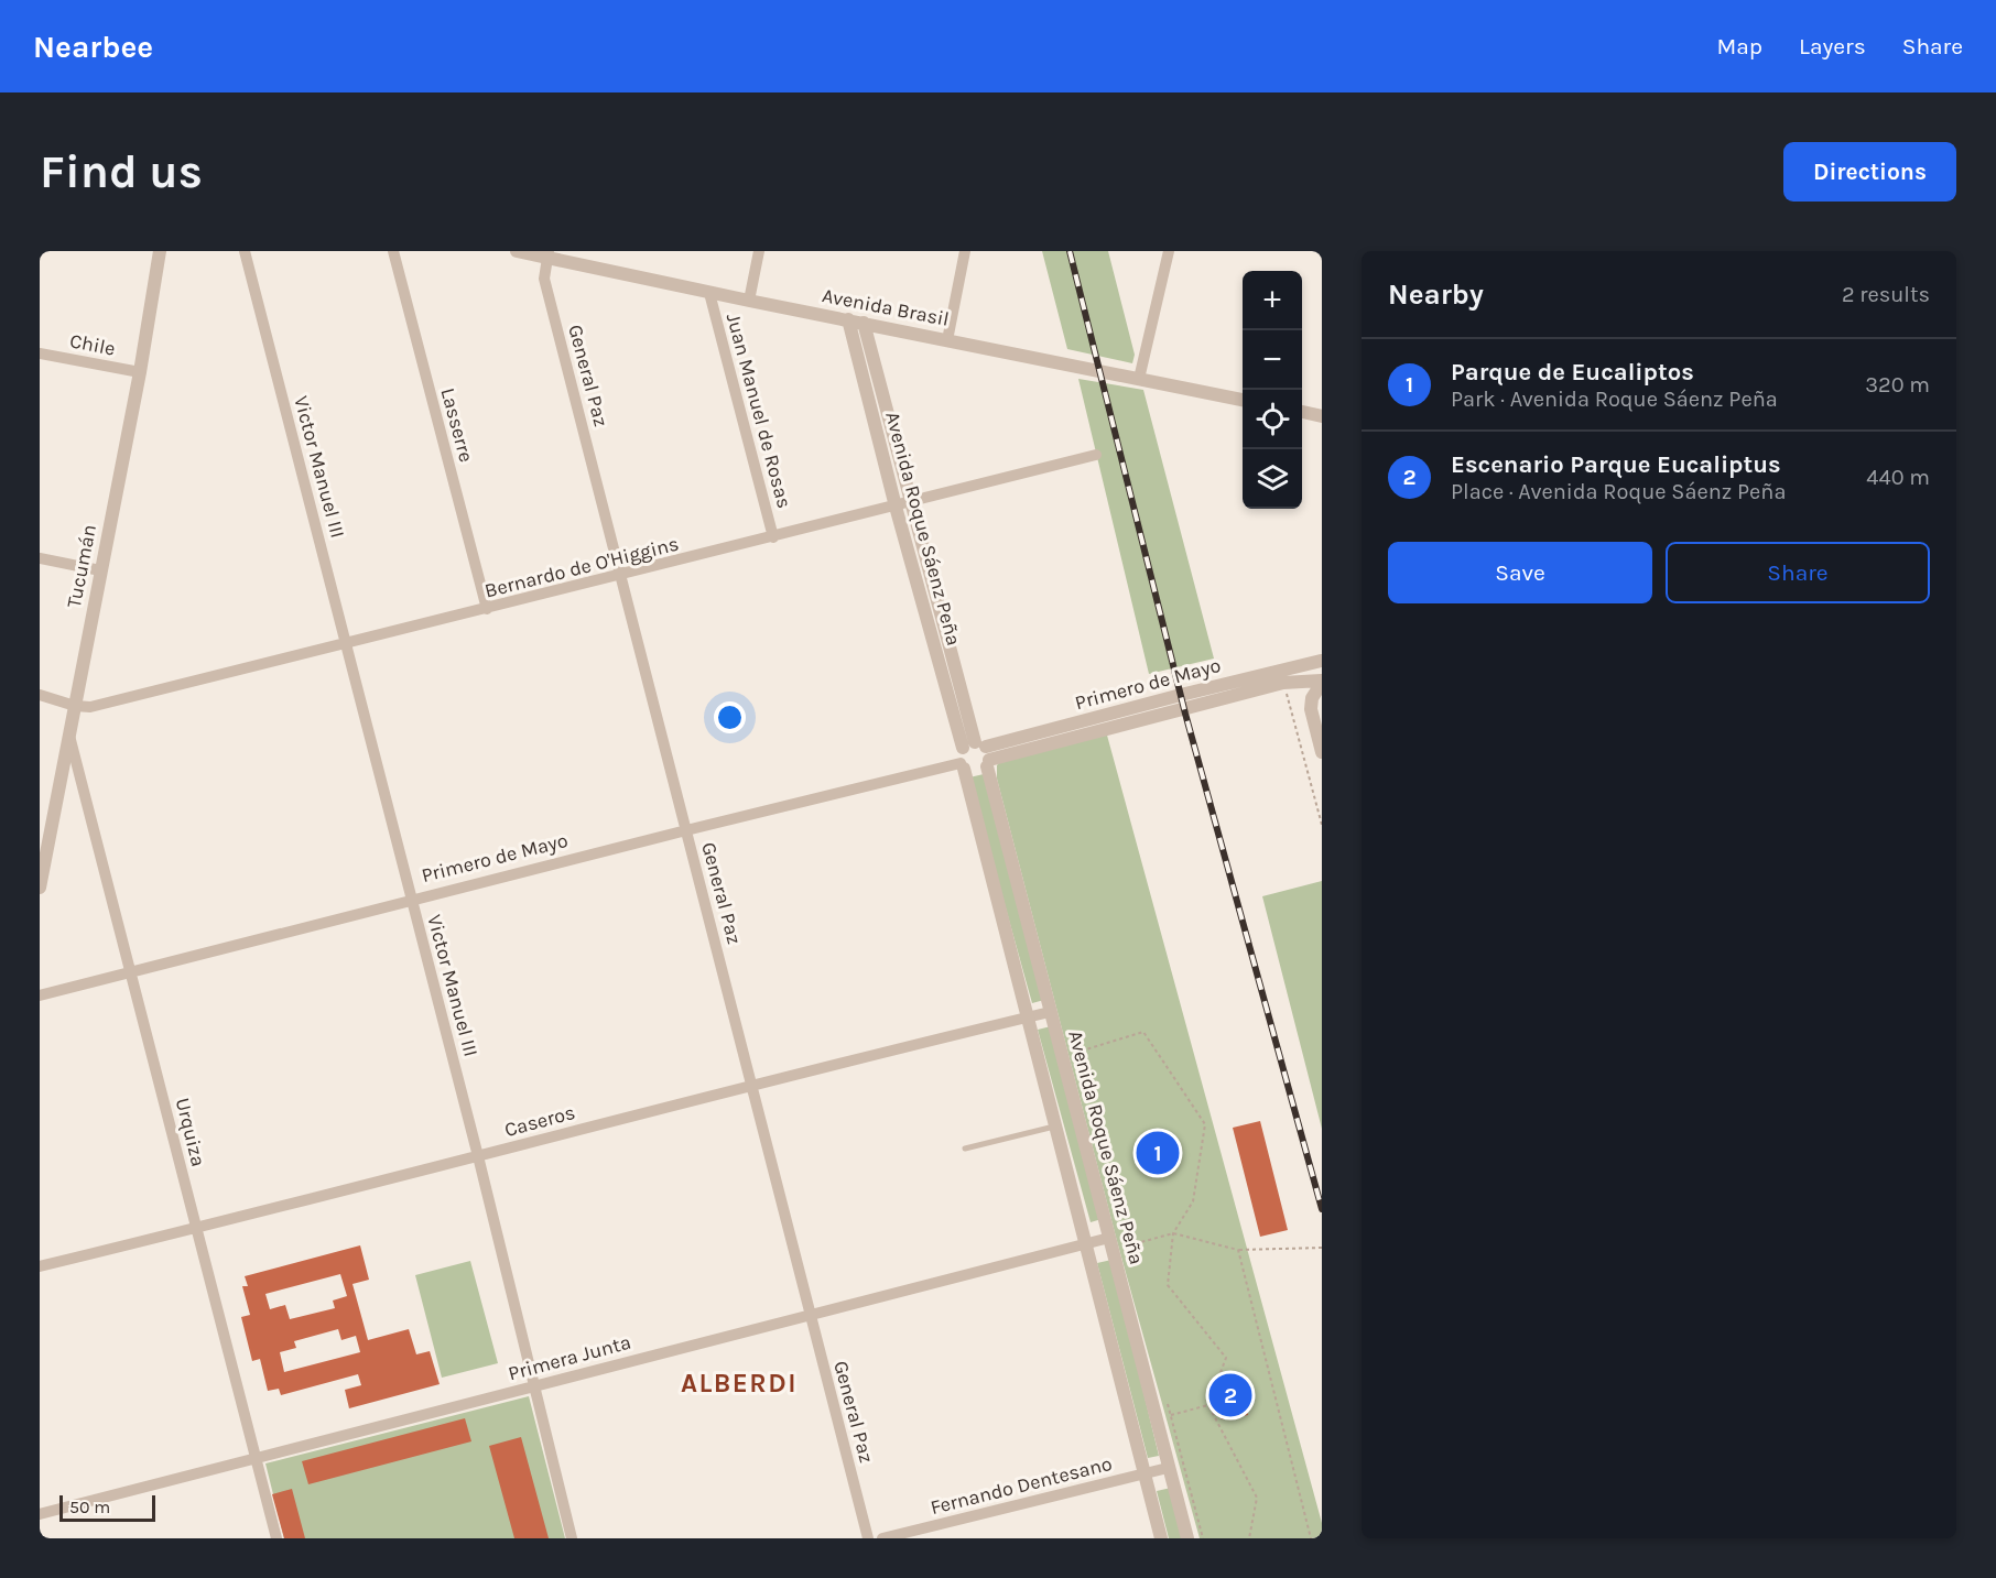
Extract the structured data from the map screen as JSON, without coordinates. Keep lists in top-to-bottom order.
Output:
{
  "streets": {
    "street": [
      "Avenida Brasil",
      "Chile",
      "General Paz",
      "Juan Manuel de Rosas",
      "Lasserre",
      "Victor Manuel III",
      "Avenida Roque Sáenz Peña",
      "Tucumán",
      "Bernardo de O'Higgins",
      "Primero de Mayo",
      "Caseros",
      "Urquiza",
      "Primera Junta",
      "Fernando Dentesano"
    ]
  },
  "crossings": [
    ["Avenida Brasil", "General Paz"],
    ["Avenida Brasil", "Juan Manuel de Rosas"],
    ["Avenida Brasil", "Avenida Roque Sáenz Peña"],
    ["Chile", "Tucumán"],
    ["General Paz", "Bernardo de O'Higgins"],
    ["General Paz", "Primero de Mayo"],
    ["General Paz", "Caseros"],
    ["General Paz", "Primera Junta"],
    ["Juan Manuel de Rosas", "Bernardo de O'Higgins"],
    ["Lasserre", "Bernardo de O'Higgins"],
    ["Victor Manuel III", "Bernardo de O'Higgins"],
    ["Victor Manuel III", "Primero de Mayo"],
    ["Victor Manuel III", "Caseros"],
    ["Victor Manuel III", "Primera Junta"],
    ["Avenida Roque Sáenz Peña", "Bernardo de O'Higgins"],
    ["Avenida Roque Sáenz Peña", "Primero de Mayo"],
    ["Avenida Roque Sáenz Peña", "Caseros"],
    ["Avenida Roque Sáenz Peña", "Primera Junta"],
    ["Avenida Roque Sáenz Peña", "Fernando Dentesano"],
    ["Tucumán", "Bernardo de O'Higgins"],
    ["Tucumán", "Urquiza"],
    ["Primero de Mayo", "Urquiza"],
    ["Caseros", "Urquiza"],
    ["Urquiza", "Primera Junta"]
  ],
  "districts": ["ALBERDI"],
  "scale_bar": "50 m",
  "page": {
    "header": "Nearbee",
    "nav": ["Map", "Layers", "Share"],
    "buttons": [
      "Directions",
      ["Save", "Share"]
    ],
    "title": "Find us",
    "heading": ["Nearby", "2 results"],
    "map_buttons": ["+", "−"],
    "list": [
      {
        "mark": "1",
        "name": "Parque de Eucaliptos",
        "note": "Park · Avenida Roque Sáenz Peña",
        "value": "320 m"
      },
      {
        "mark": "2",
        "name": "Escenario Parque Eucaliptus",
        "note": "Place · Avenida Roque Sáenz Peña",
        "value": "440 m"
      }
    ],
    "pins": ["1", "2"],
    "scale": "50 m"
  }
}
